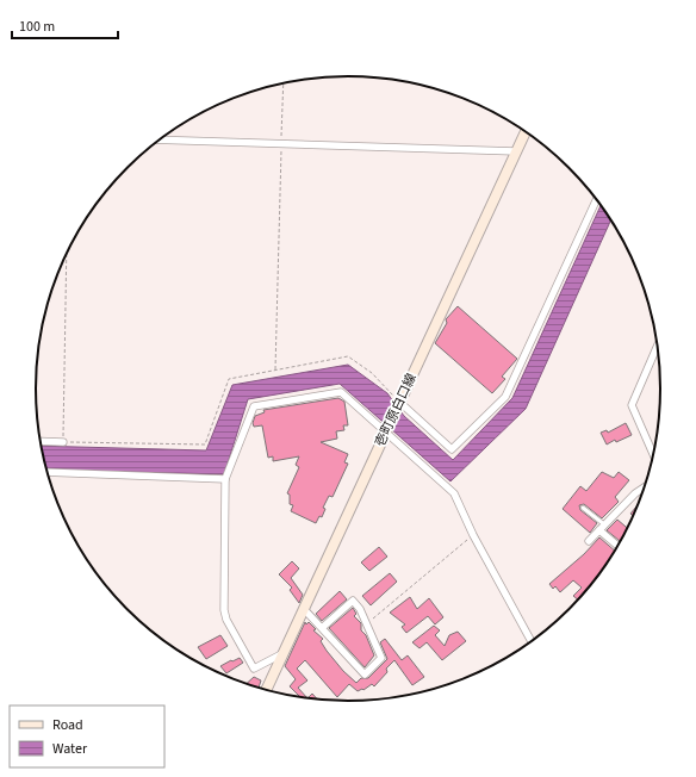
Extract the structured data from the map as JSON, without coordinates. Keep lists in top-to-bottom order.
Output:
{
  "streets": {
    "main road": ["壱町原白口線"]
  },
  "legend": ["Road", "Water"],
  "scale_bar": "100 m"
}
